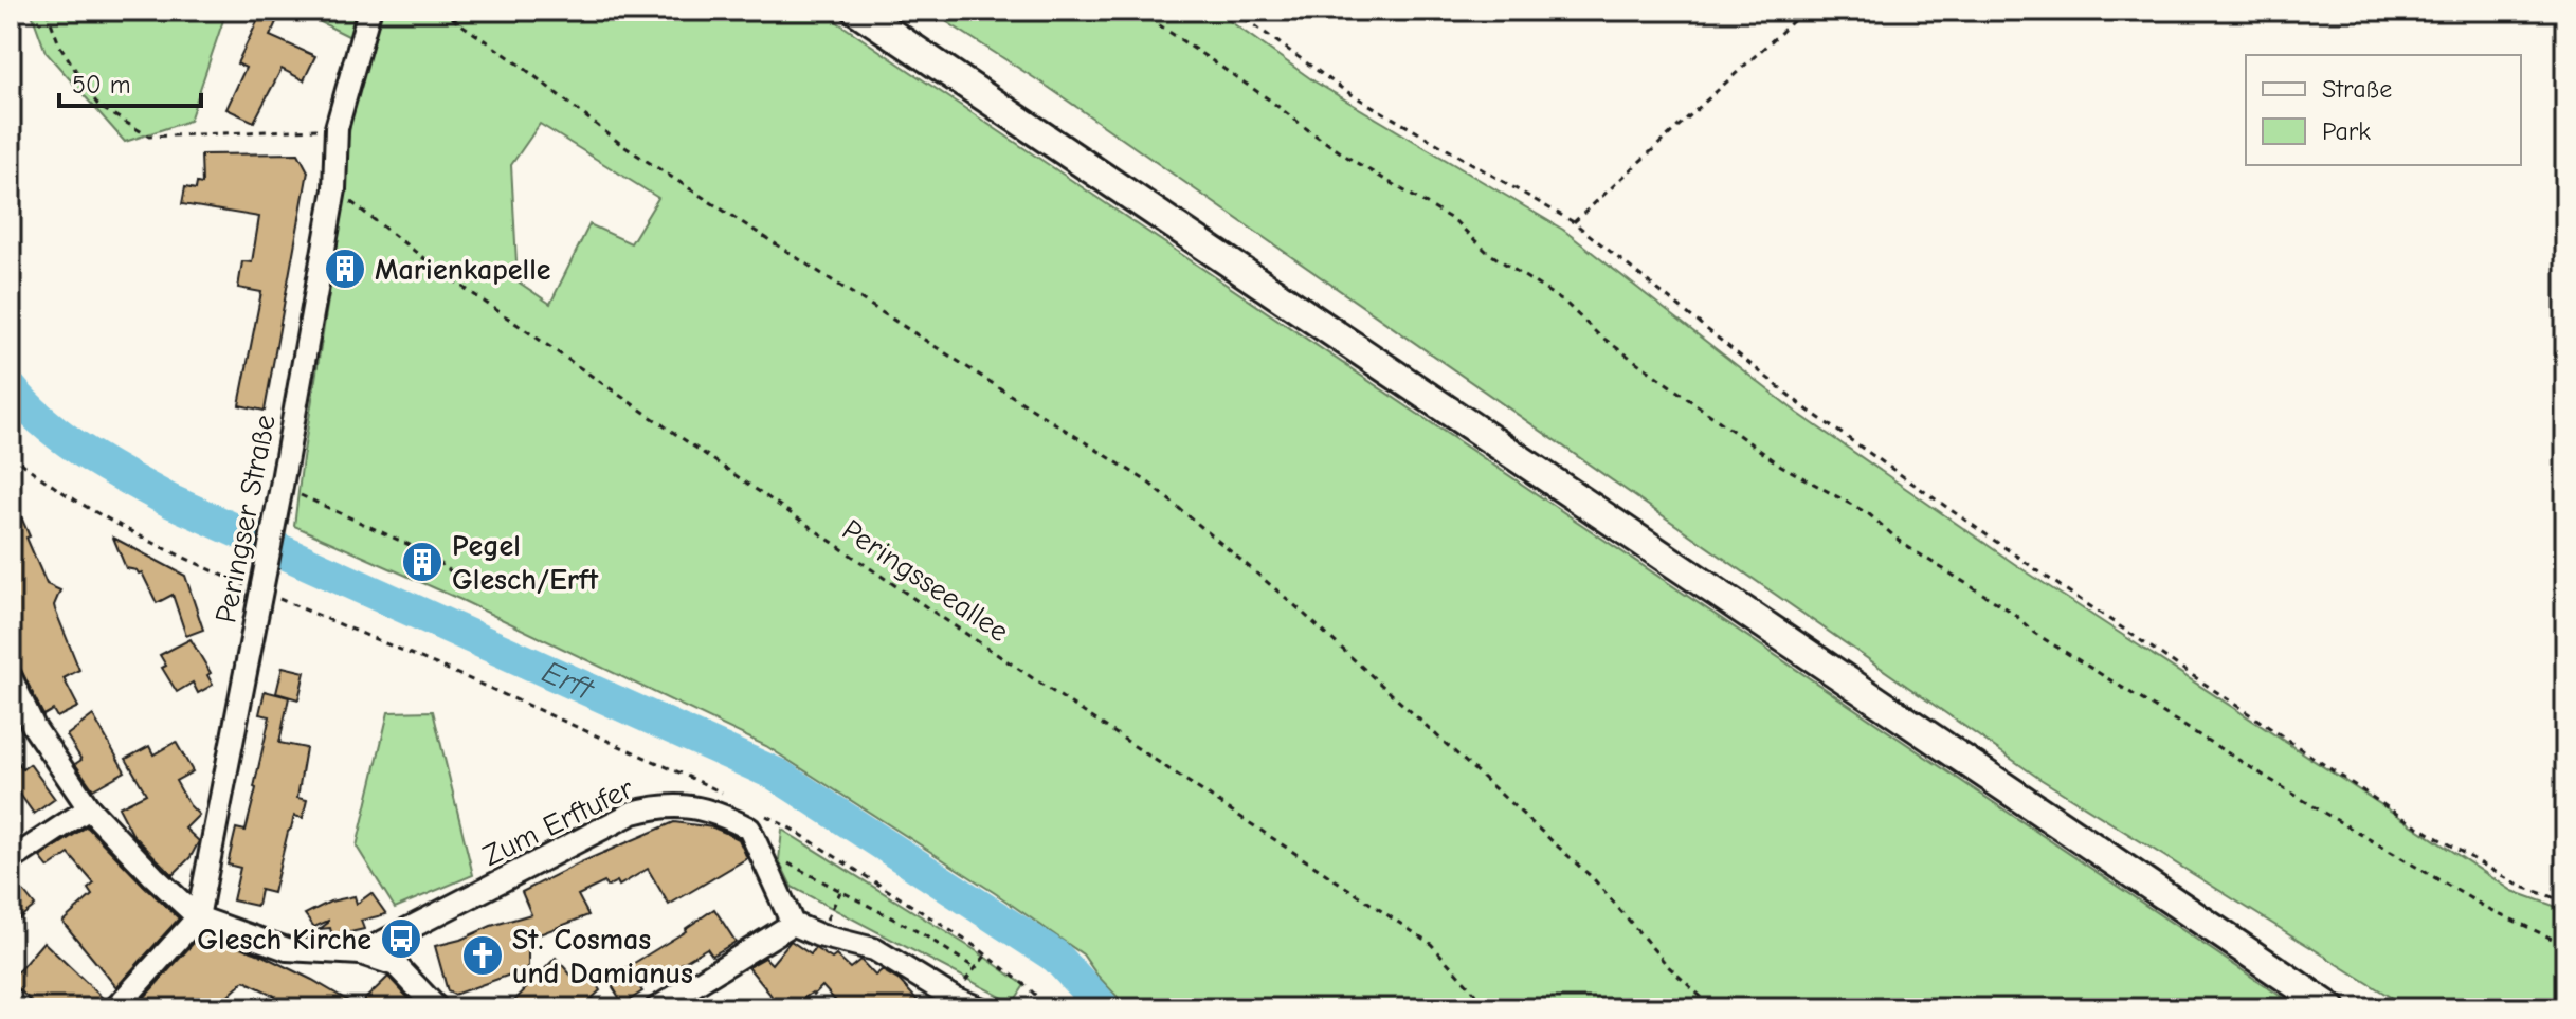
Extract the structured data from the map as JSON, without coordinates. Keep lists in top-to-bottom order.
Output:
{
  "streets": {
    "street": ["Peringser Straße", "Zum Erftufer"],
    "path": ["Peringsseeallee"]
  },
  "crossings": [
    ["Peringser Straße", "Peringsseeallee"]
  ],
  "water": ["Erft"],
  "places": {
    "building": ["Marienkapelle", "Pegel Glesch/Erft"],
    "bus stop": ["Glesch Kirche"],
    "church": ["St. Cosmas und Damianus"]
  },
  "legend": ["Straße", "Park"],
  "scale_bar": "50 m"
}
